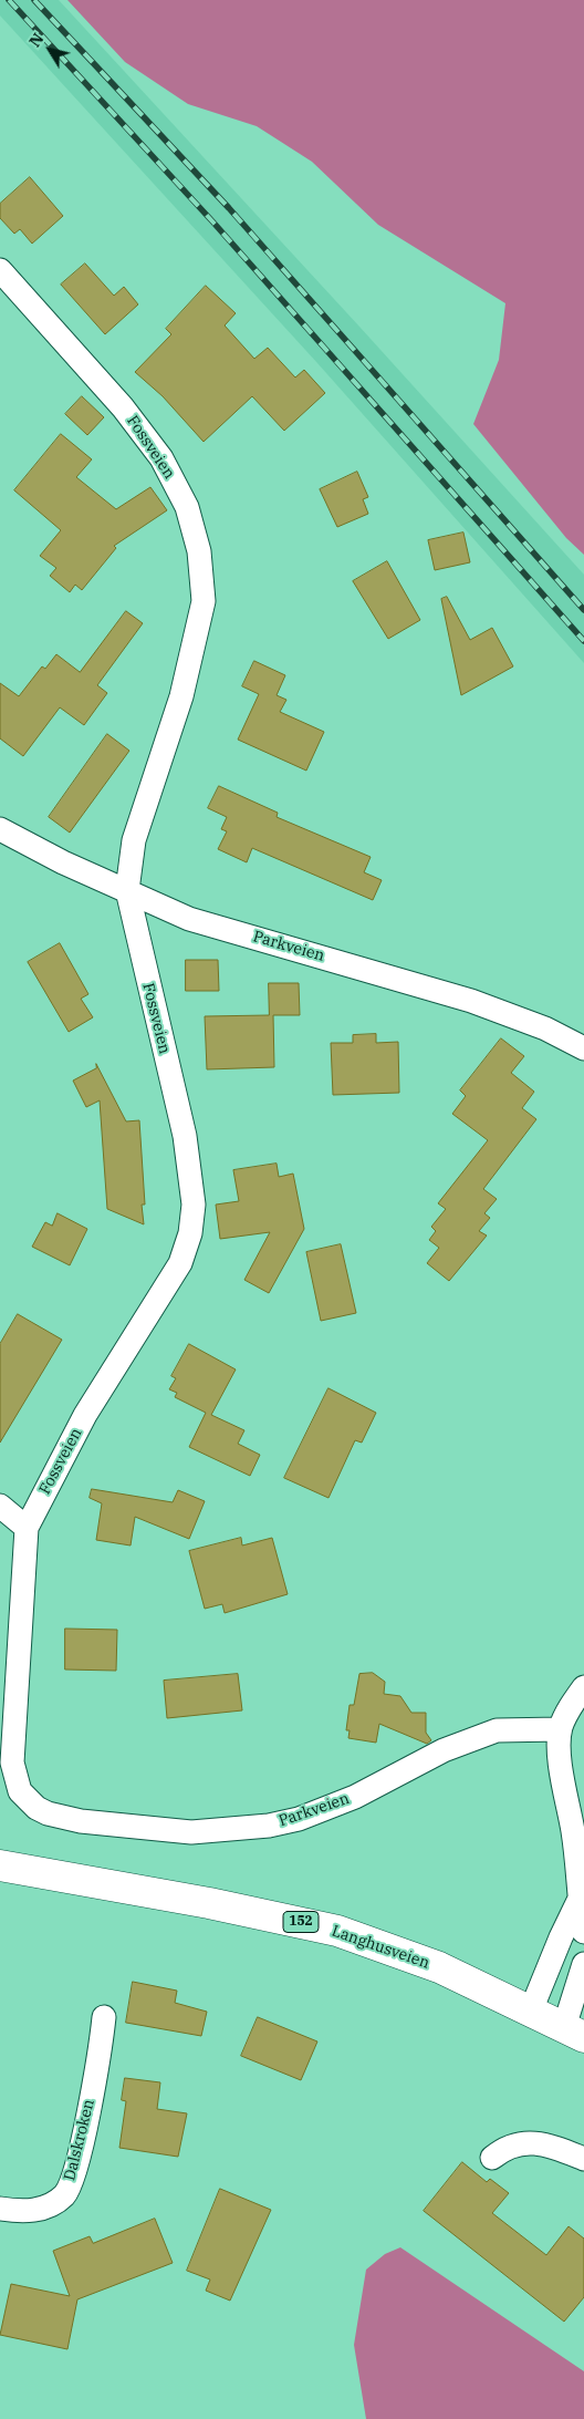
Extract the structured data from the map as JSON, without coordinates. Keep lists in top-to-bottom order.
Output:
{
  "streets": {
    "main road": ["152", "Langhusveien"],
    "street": ["Fossveien", "Parkveien", "Dalskroken"]
  },
  "crossings": [
    ["Fossveien", "Parkveien"]
  ],
  "north": "top left"
}
